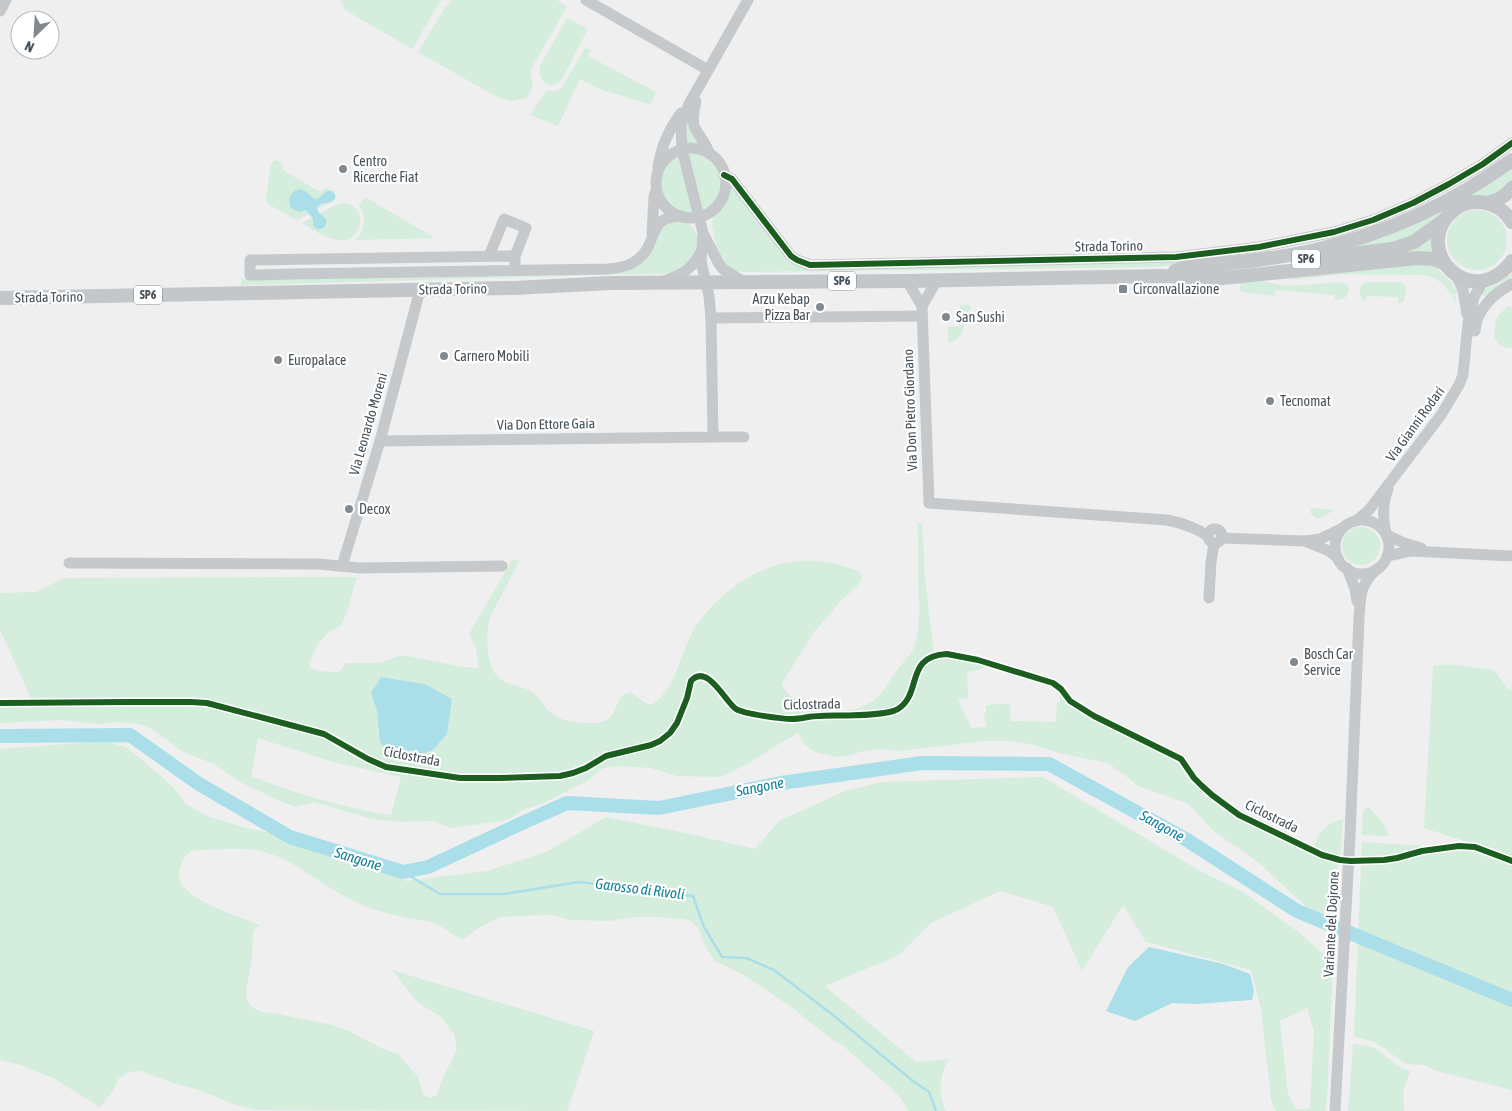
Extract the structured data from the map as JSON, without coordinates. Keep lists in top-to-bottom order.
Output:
{
  "streets": {
    "main road": ["Strada Torino", "SP6"],
    "street": [
      "Via Don Pietro Giordano",
      "Via Leonardo Moreni",
      "Via Don Ettore Gaia",
      "Via Gianni Rodari",
      "Variante del Dojrone"
    ],
    "cycle path": ["Ciclostrada"]
  },
  "crossings": [
    ["Strada Torino", "SP6"],
    ["Strada Torino", "Via Leonardo Moreni"],
    ["SP6", "Via Gianni Rodari"],
    ["Via Leonardo Moreni", "Via Don Ettore Gaia"],
    ["Via Gianni Rodari", "Variante del Dojrone"]
  ],
  "water": ["Sangone", "Garosso di Rivoli"],
  "places": {
    "other": [
      "Centro Ricerche Fiat",
      "Arzu Kebap Pizza Bar",
      "San Sushi",
      "Carnero Mobili",
      "Europalace",
      "Tecnomat",
      "Decox",
      "Bosch Car Service"
    ],
    "transit": ["Circonvallazione"]
  },
  "north": "bottom left"
}
